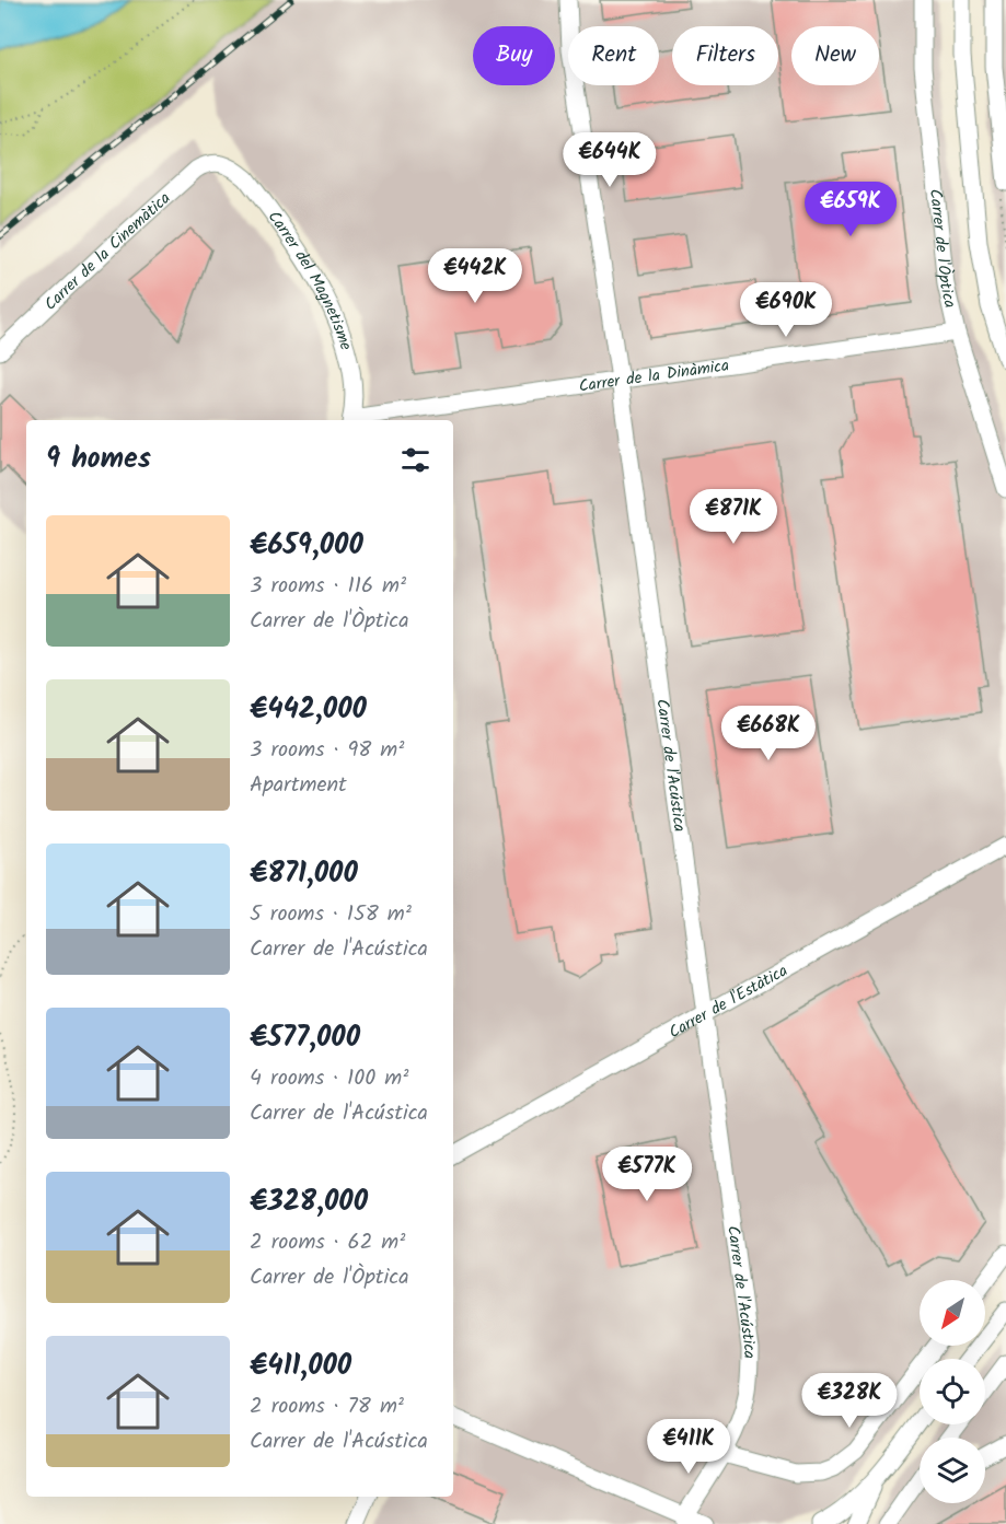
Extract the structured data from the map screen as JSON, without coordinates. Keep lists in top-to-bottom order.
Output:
{
  "streets": {
    "street": [
      "Carrer de l'Òptica",
      "Carrer de la Cinemàtica",
      "Carrer del Magnetisme",
      "Carrer de la Dinàmica",
      "Carrer de l'Acústica",
      "Carrer de l'Estàtica"
    ]
  },
  "crossings": [
    ["Carrer de l'Òptica", "Carrer de la Dinàmica"],
    ["Carrer de la Cinemàtica", "Carrer del Magnetisme"],
    ["Carrer del Magnetisme", "Carrer de la Dinàmica"],
    ["Carrer de la Dinàmica", "Carrer de l'Acústica"],
    ["Carrer de l'Acústica", "Carrer de l'Estàtica"]
  ],
  "north": "bottom left",
  "page": {
    "chip": [
      "Buy",
      "Rent",
      "Filters",
      "New"
    ],
    "price": [
      "€644K",
      "€659K",
      "€442K",
      "€690K",
      "€871K",
      "€668K",
      "€577K",
      "€328K",
      "€411K"
    ],
    "heading": "9 homes",
    "list": [
      {
        "name": "€659,000",
        "note": "3 rooms · 116 m² · Carrer de l'Òptica"
      },
      {
        "name": "€442,000",
        "note": "3 rooms · 98 m² · Apartment"
      },
      {
        "name": "€871,000",
        "note": "5 rooms · 158 m² · Carrer de l'Acústica"
      },
      {
        "name": "€577,000",
        "note": "4 rooms · 100 m² · Carrer de l'Acústica"
      },
      {
        "name": "€328,000",
        "note": "2 rooms · 62 m² · Carrer de l'Òptica"
      },
      {
        "name": "€411,000",
        "note": "2 rooms · 78 m² · Carrer de l'Acústica"
      }
    ]
  }
}
